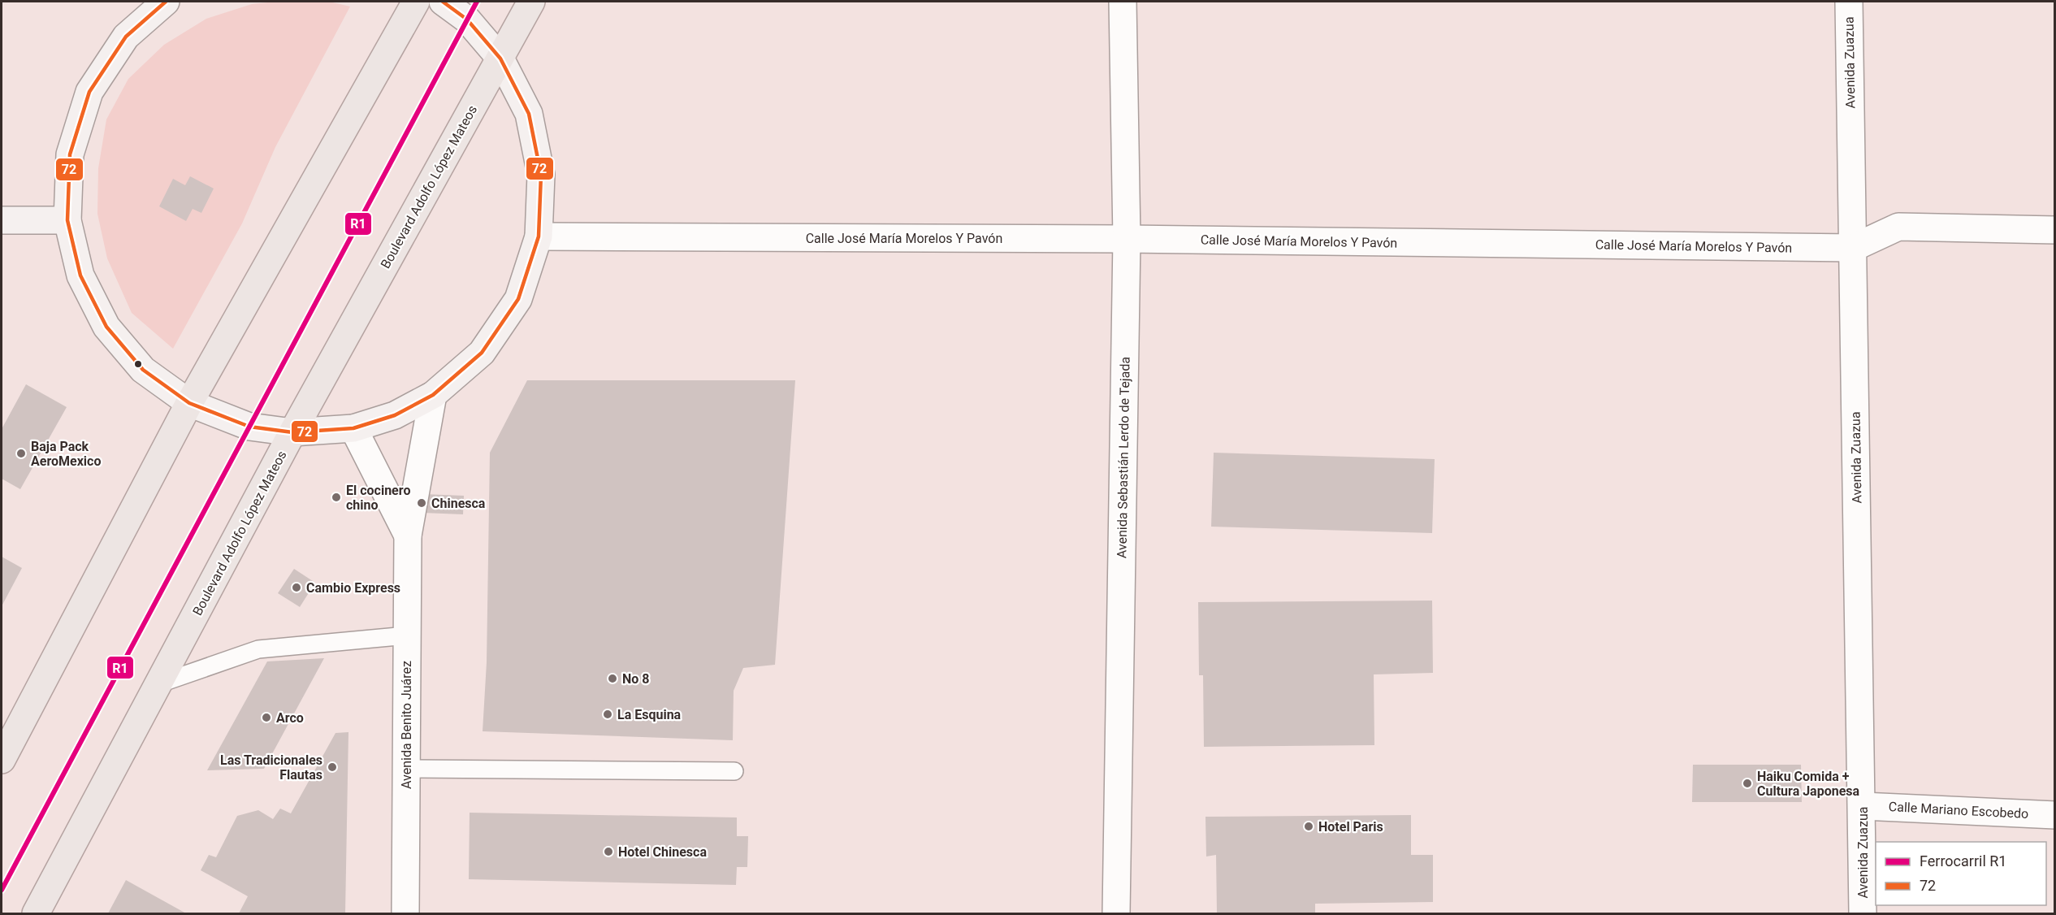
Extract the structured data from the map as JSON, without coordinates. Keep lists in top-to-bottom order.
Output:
{
  "streets": {
    "main road": ["Boulevard Adolfo López Mateos"],
    "street": [
      "Avenida Zuazua",
      "Calle José María Morelos Y Pavón",
      "Avenida Sebastián Lerdo de Tejada",
      "Avenida Benito Juárez",
      "Calle Mariano Escobedo"
    ]
  },
  "crossings": [
    ["Avenida Zuazua", "Calle José María Morelos Y Pavón"],
    ["Avenida Zuazua", "Calle Mariano Escobedo"],
    ["Calle José María Morelos Y Pavón", "Avenida Sebastián Lerdo de Tejada"]
  ],
  "places": [
    "Baja Pack AeroMexico",
    "El cocinero chino",
    "Chinesca",
    "Cambio Express",
    "No 8",
    "La Esquina",
    "Arco",
    "Las Tradicionales Flautas",
    "Haiku Comida + Cultura Japonesa",
    "Hotel Paris",
    "Hotel Chinesca"
  ],
  "lines": ["rail line R1", "transit line 72"],
  "legend": ["Ferrocarril R1", "72"]
}
